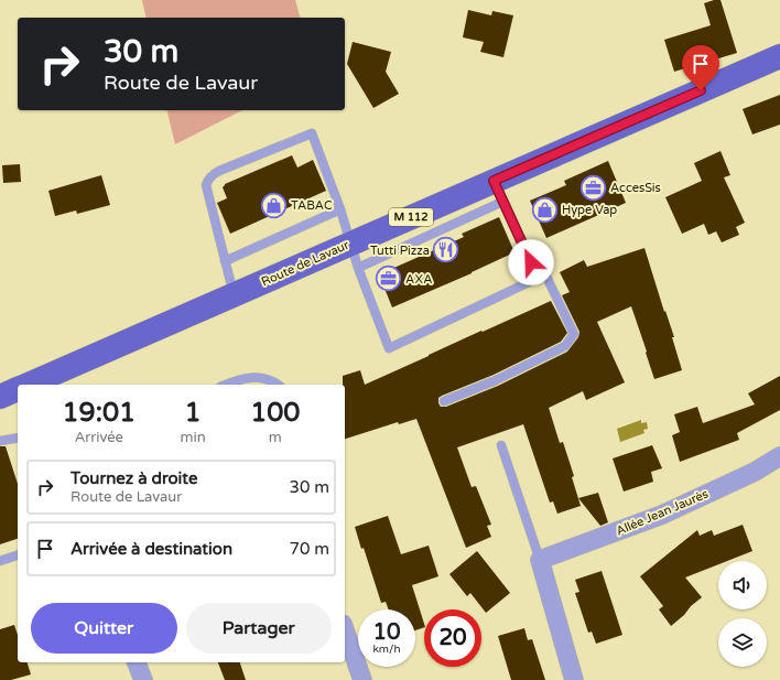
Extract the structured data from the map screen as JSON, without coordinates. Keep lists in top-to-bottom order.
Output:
{
  "streets": {
    "main road": ["M 112", "Route de Lavaur"],
    "street": ["Allée Jean Jaurès"]
  },
  "places": {
    "office": ["AccesSis", "AXA"],
    "shop": ["TABAC", "Hype Vap"],
    "restaurant": ["Tutti Pizza"]
  },
  "page": {
    "turn": ["30 m", "Route de Lavaur"],
    "eta": [
      "19:01",
      "Arrivée",
      "1",
      "min",
      "100",
      "m"
    ],
    "list": [
      {
        "name": "Tournez à droite",
        "note": "Route de Lavaur",
        "value": "30 m"
      },
      {
        "name": "Arrivée à destination",
        "value": "70 m"
      }
    ],
    "buttons": ["Quitter", "Partager"],
    "speed": "10 km/h",
    "limit": "20"
  }
}
